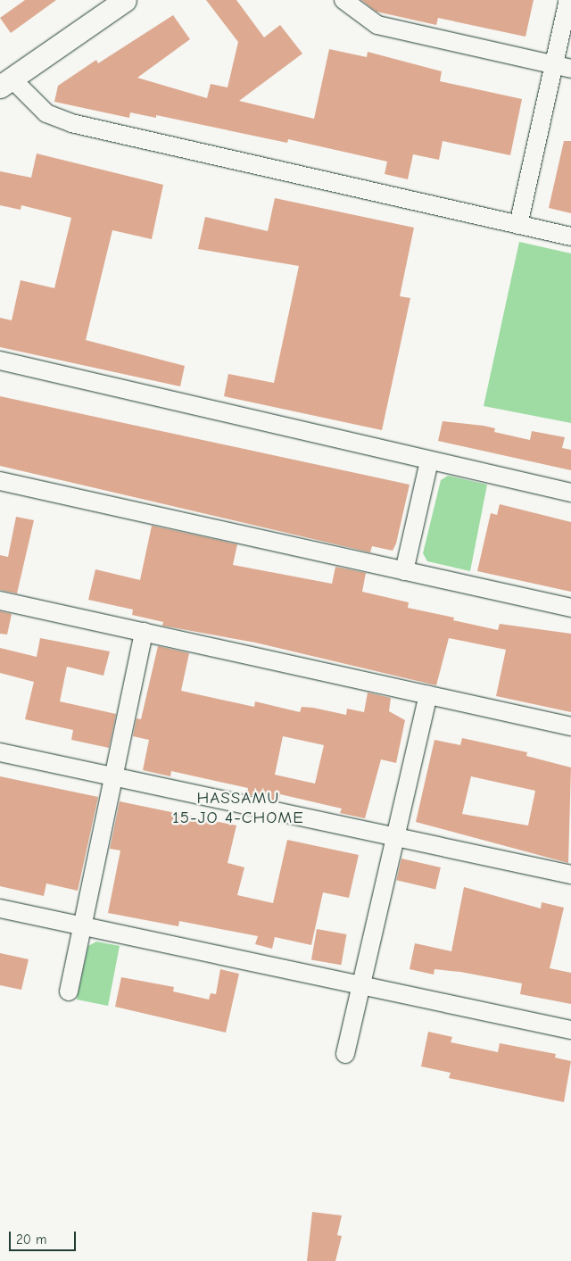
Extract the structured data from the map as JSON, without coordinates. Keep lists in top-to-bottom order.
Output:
{
  "districts": ["HASSAMU 15-JO 4-CHOME"],
  "scale_bar": "20 m"
}
